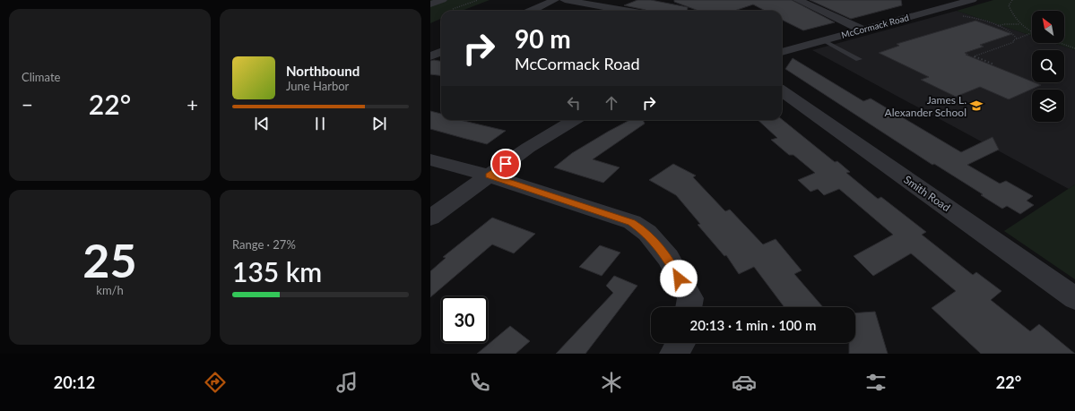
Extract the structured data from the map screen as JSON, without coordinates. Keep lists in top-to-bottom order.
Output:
{
  "streets": {
    "street": ["McCormack Road", "Smith Road"]
  },
  "places": {
    "school or university": ["James L. Alexander School"]
  },
  "north": "top left",
  "page": {
    "tile": [
      "Climate",
      ["25", "km/h"],
      ["Range · 27%", "135 km"]
    ],
    "turn": ["90 m", "McCormack Road"],
    "song": ["Northbound", "June Harbor"],
    "heat": ["−", "22°", "+"],
    "limit": "30",
    "trip": "20:13 · 1 min · 100 m",
    "tabs": ["20:12", "22°"]
  }
}
